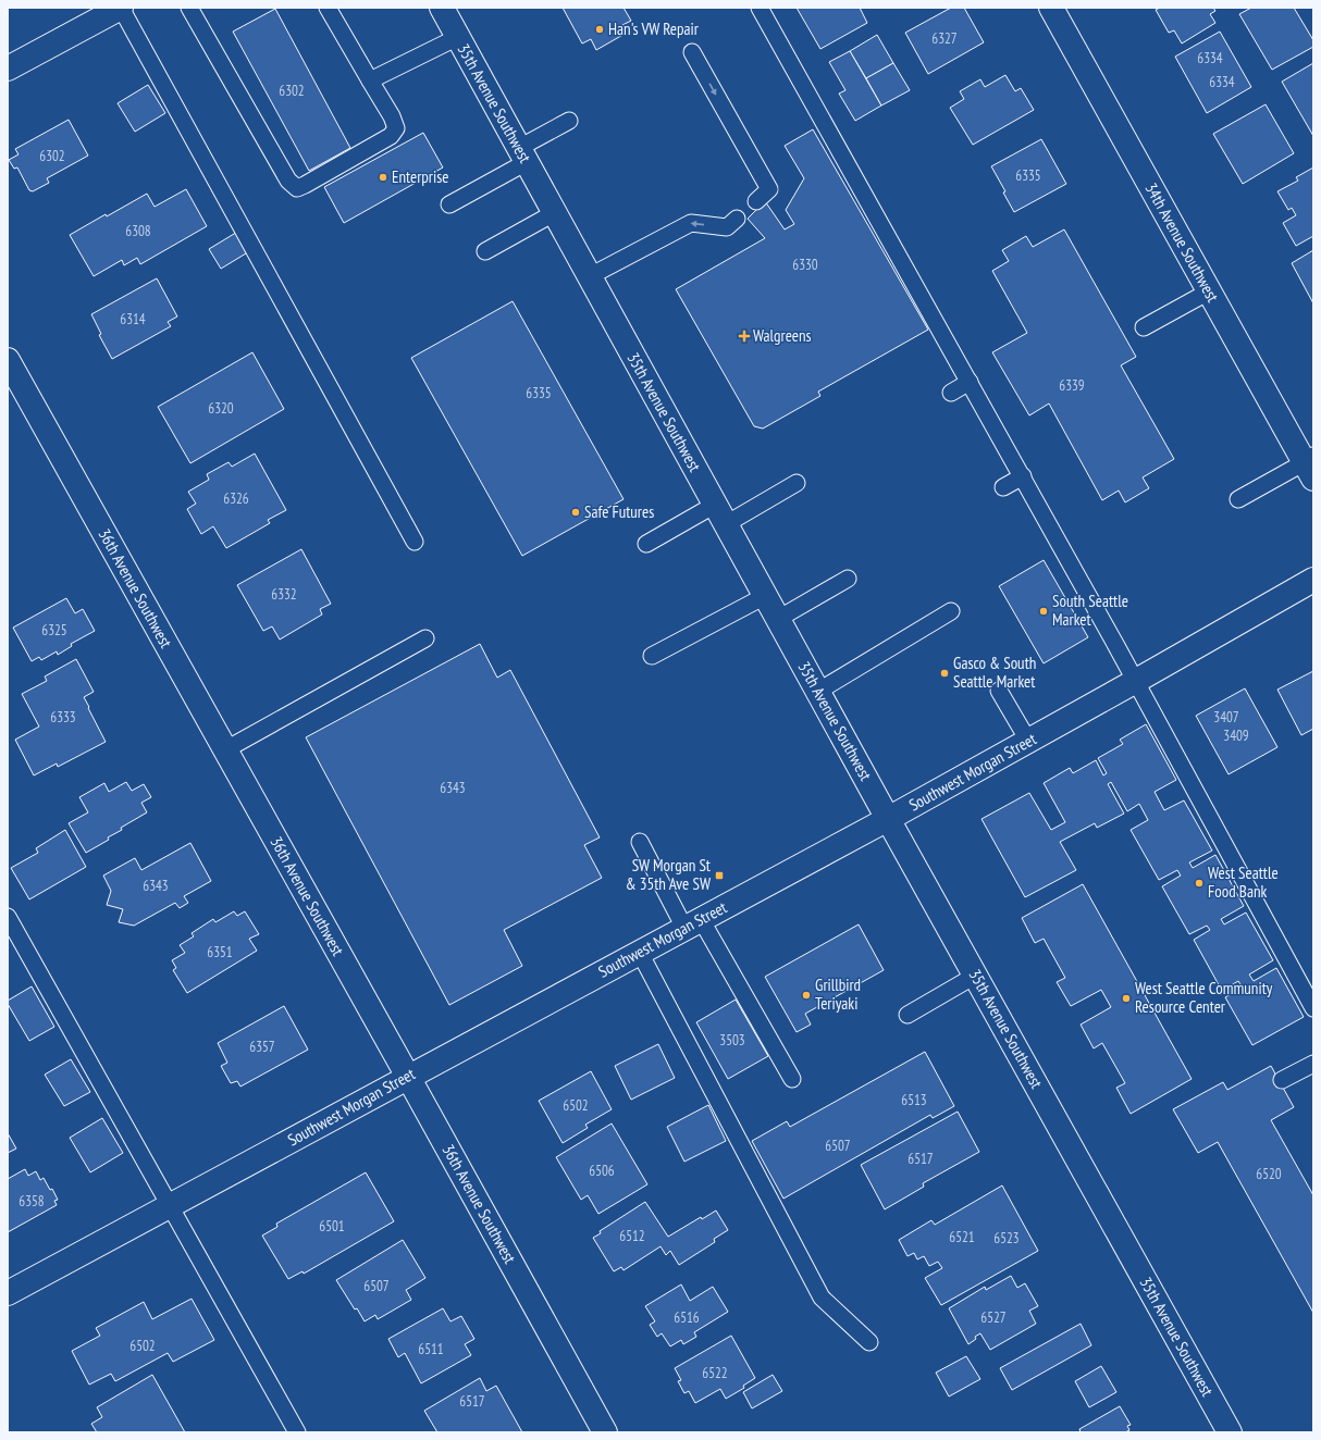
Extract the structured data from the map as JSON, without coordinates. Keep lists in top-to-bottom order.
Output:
{
  "streets": {
    "street": [
      "35th Avenue Southwest",
      "34th Avenue Southwest",
      "36th Avenue Southwest",
      "Southwest Morgan Street"
    ]
  },
  "crossings": [
    ["35th Avenue Southwest", "Southwest Morgan Street"],
    ["36th Avenue Southwest", "Southwest Morgan Street"]
  ],
  "places": {
    "other": [
      "Han's VW Repair",
      "Enterprise",
      "Safe Futures",
      "South Seattle Market",
      "Gasco & South Seattle Market",
      "West Seattle Food Bank",
      "Grillbird Teriyaki",
      "West Seattle Community Resource Center"
    ],
    "health": ["Walgreens"],
    "transit": ["SW Morgan St & 35th Ave SW"]
  },
  "house_numbers": [
    "6327",
    "6334",
    "6334",
    "6302",
    "6302",
    "6335",
    "6308",
    "6330",
    "6314",
    "6339",
    "6335",
    "6320",
    "6326",
    "6332",
    "6325",
    "6333",
    "3407",
    "3409",
    "6343",
    "6343",
    "6351",
    "3503",
    "6357",
    "6513",
    "6502",
    "6507",
    "6517",
    "6506",
    "6520",
    "6358",
    "6501",
    "6512",
    "6521",
    "6523",
    "6507",
    "6516",
    "6527",
    "6502",
    "6511",
    "6522",
    "6517"
  ]
}
